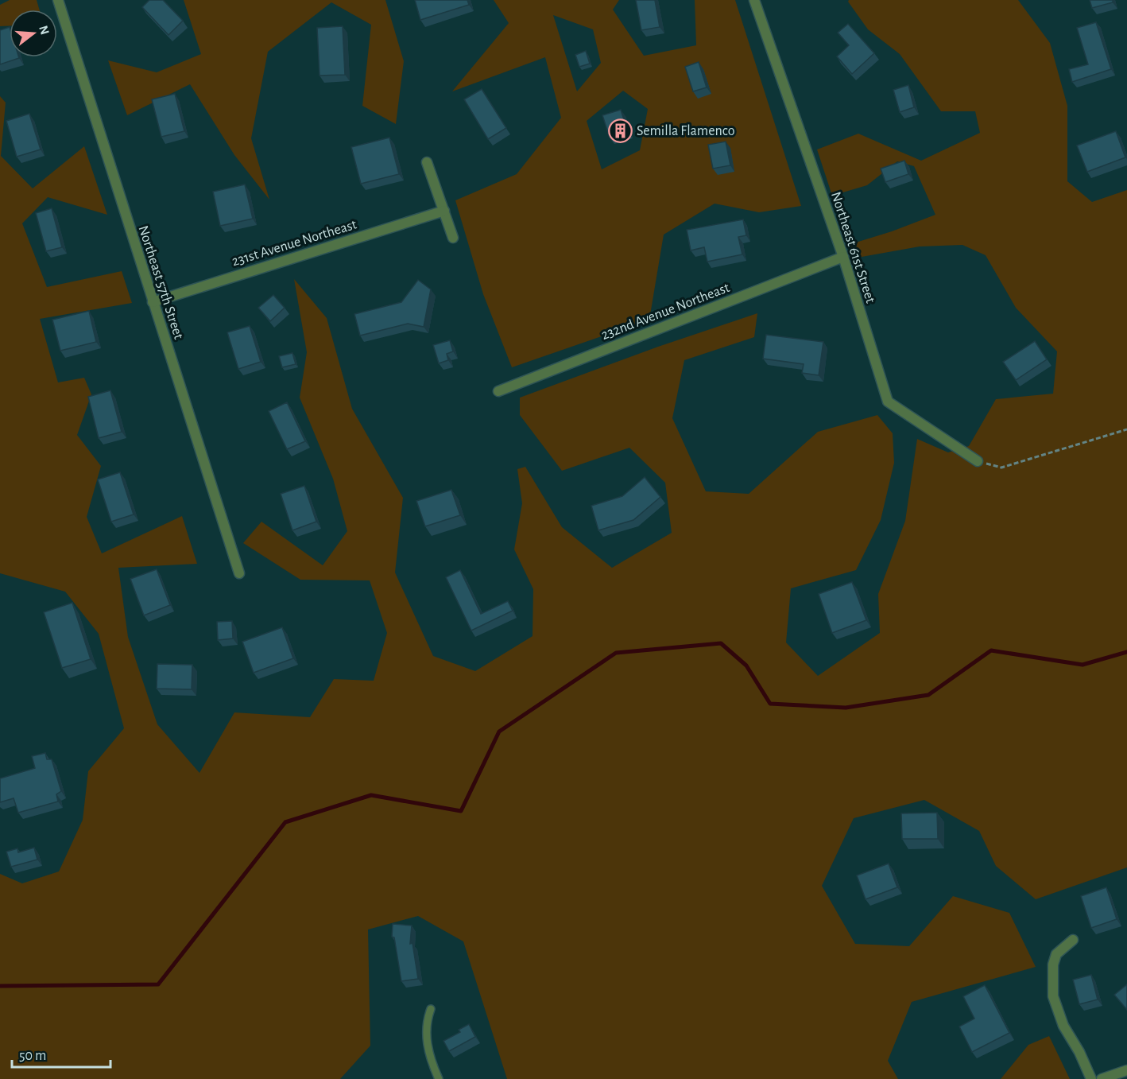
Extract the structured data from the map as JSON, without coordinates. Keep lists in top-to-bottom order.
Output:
{
  "streets": {
    "street": [
      "231st Avenue Northeast",
      "Northeast 61st Street",
      "Northeast 57th Street",
      "232nd Avenue Northeast"
    ]
  },
  "crossings": [
    ["231st Avenue Northeast", "Northeast 57th Street"],
    ["Northeast 61st Street", "232nd Avenue Northeast"]
  ],
  "places": {
    "building": ["Semilla Flamenco"]
  },
  "scale_bar": "50 m",
  "north": "right"
}
